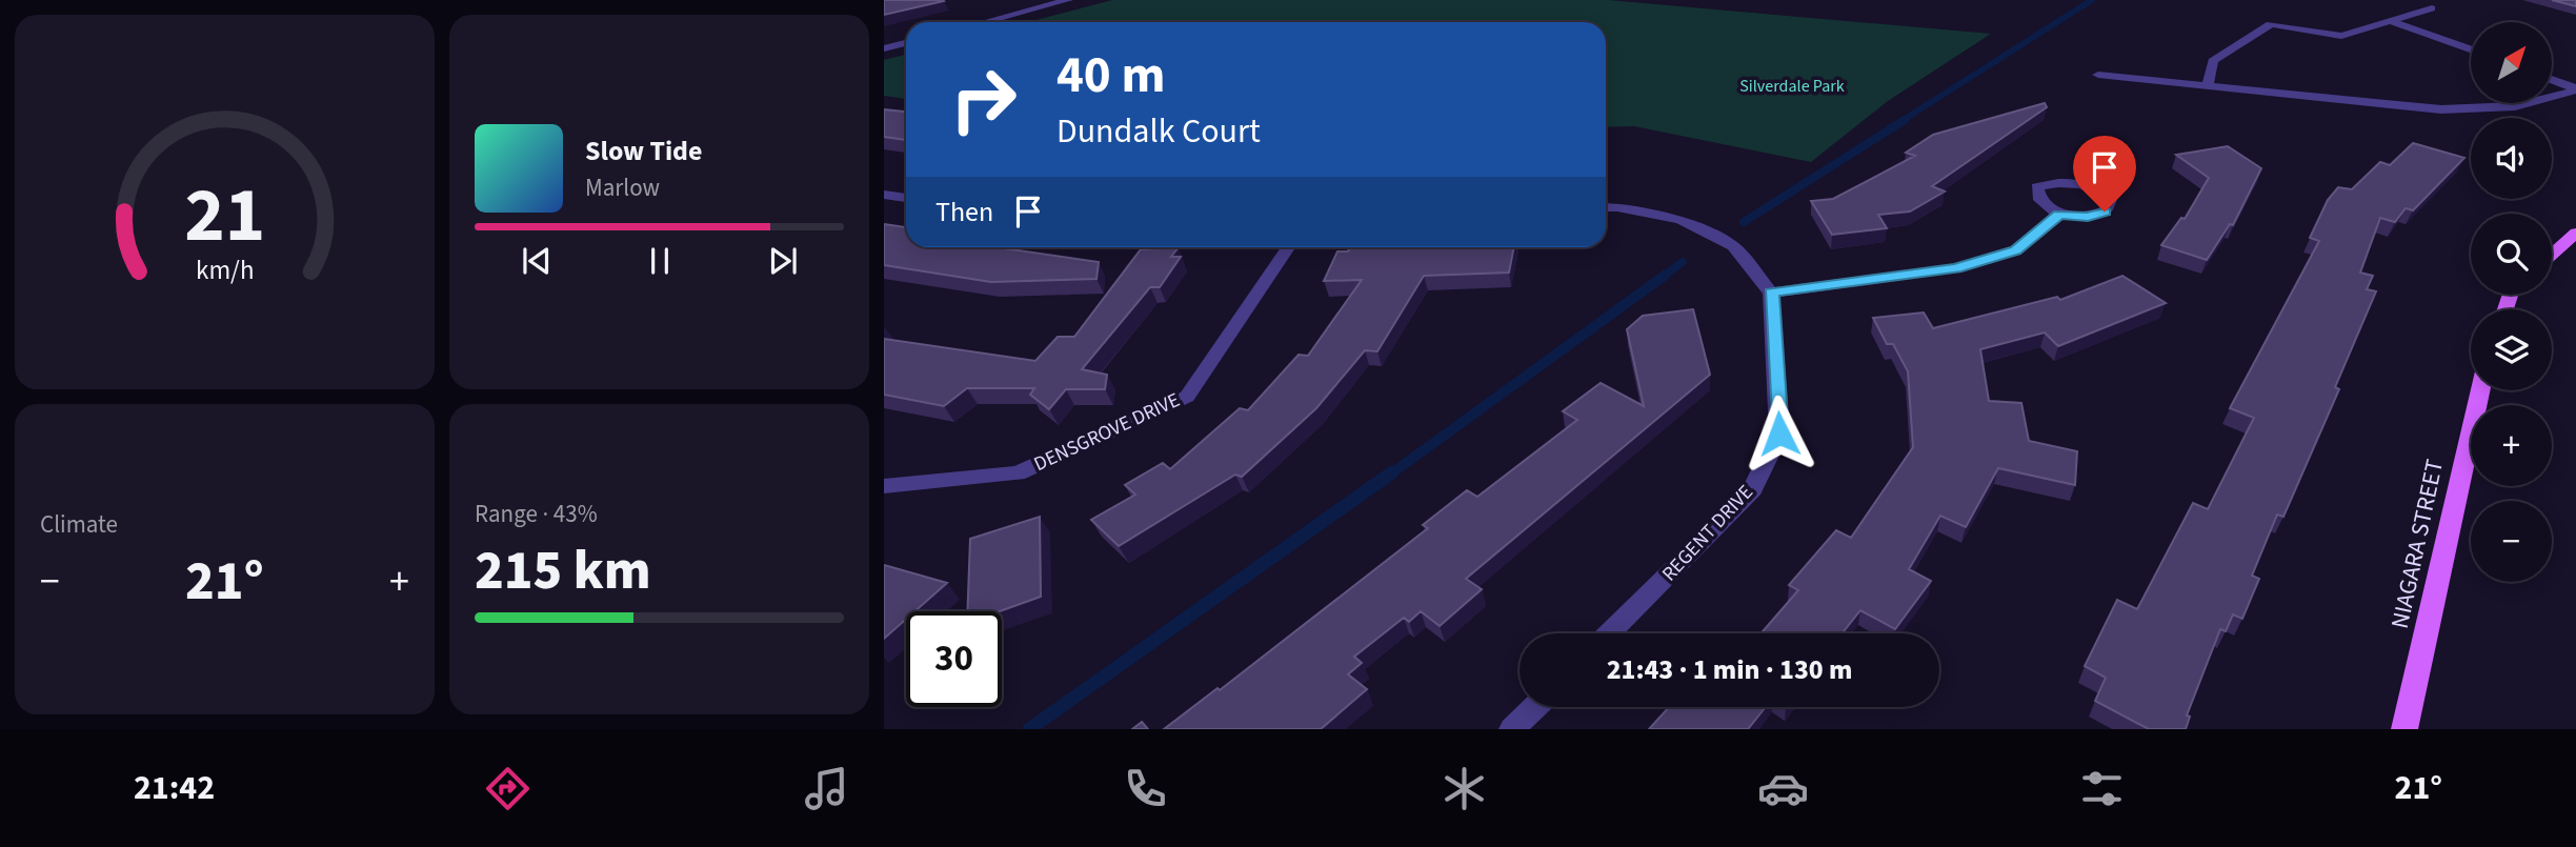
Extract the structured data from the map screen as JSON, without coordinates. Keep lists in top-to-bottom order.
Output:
{
  "streets": {
    "main road": ["NIAGARA STREET"],
    "street": ["DENSGROVE DRIVE", "REGENT DRIVE"]
  },
  "parks": ["Silverdale Park"],
  "north": "top right",
  "page": {
    "map_buttons": ["+", "−"],
    "turn": ["40 m", "Dundalk Court"],
    "song": ["Slow Tide", "Marlow"],
    "then": "Then",
    "tile": [
      "Climate",
      ["Range · 43%", "215 km"]
    ],
    "heat": ["−", "21°", "+"],
    "limit": "30",
    "trip": "21:43 · 1 min · 130 m",
    "tabs": ["21:42", "21°"],
    "gauge": ["21", "km/h"]
  }
}
